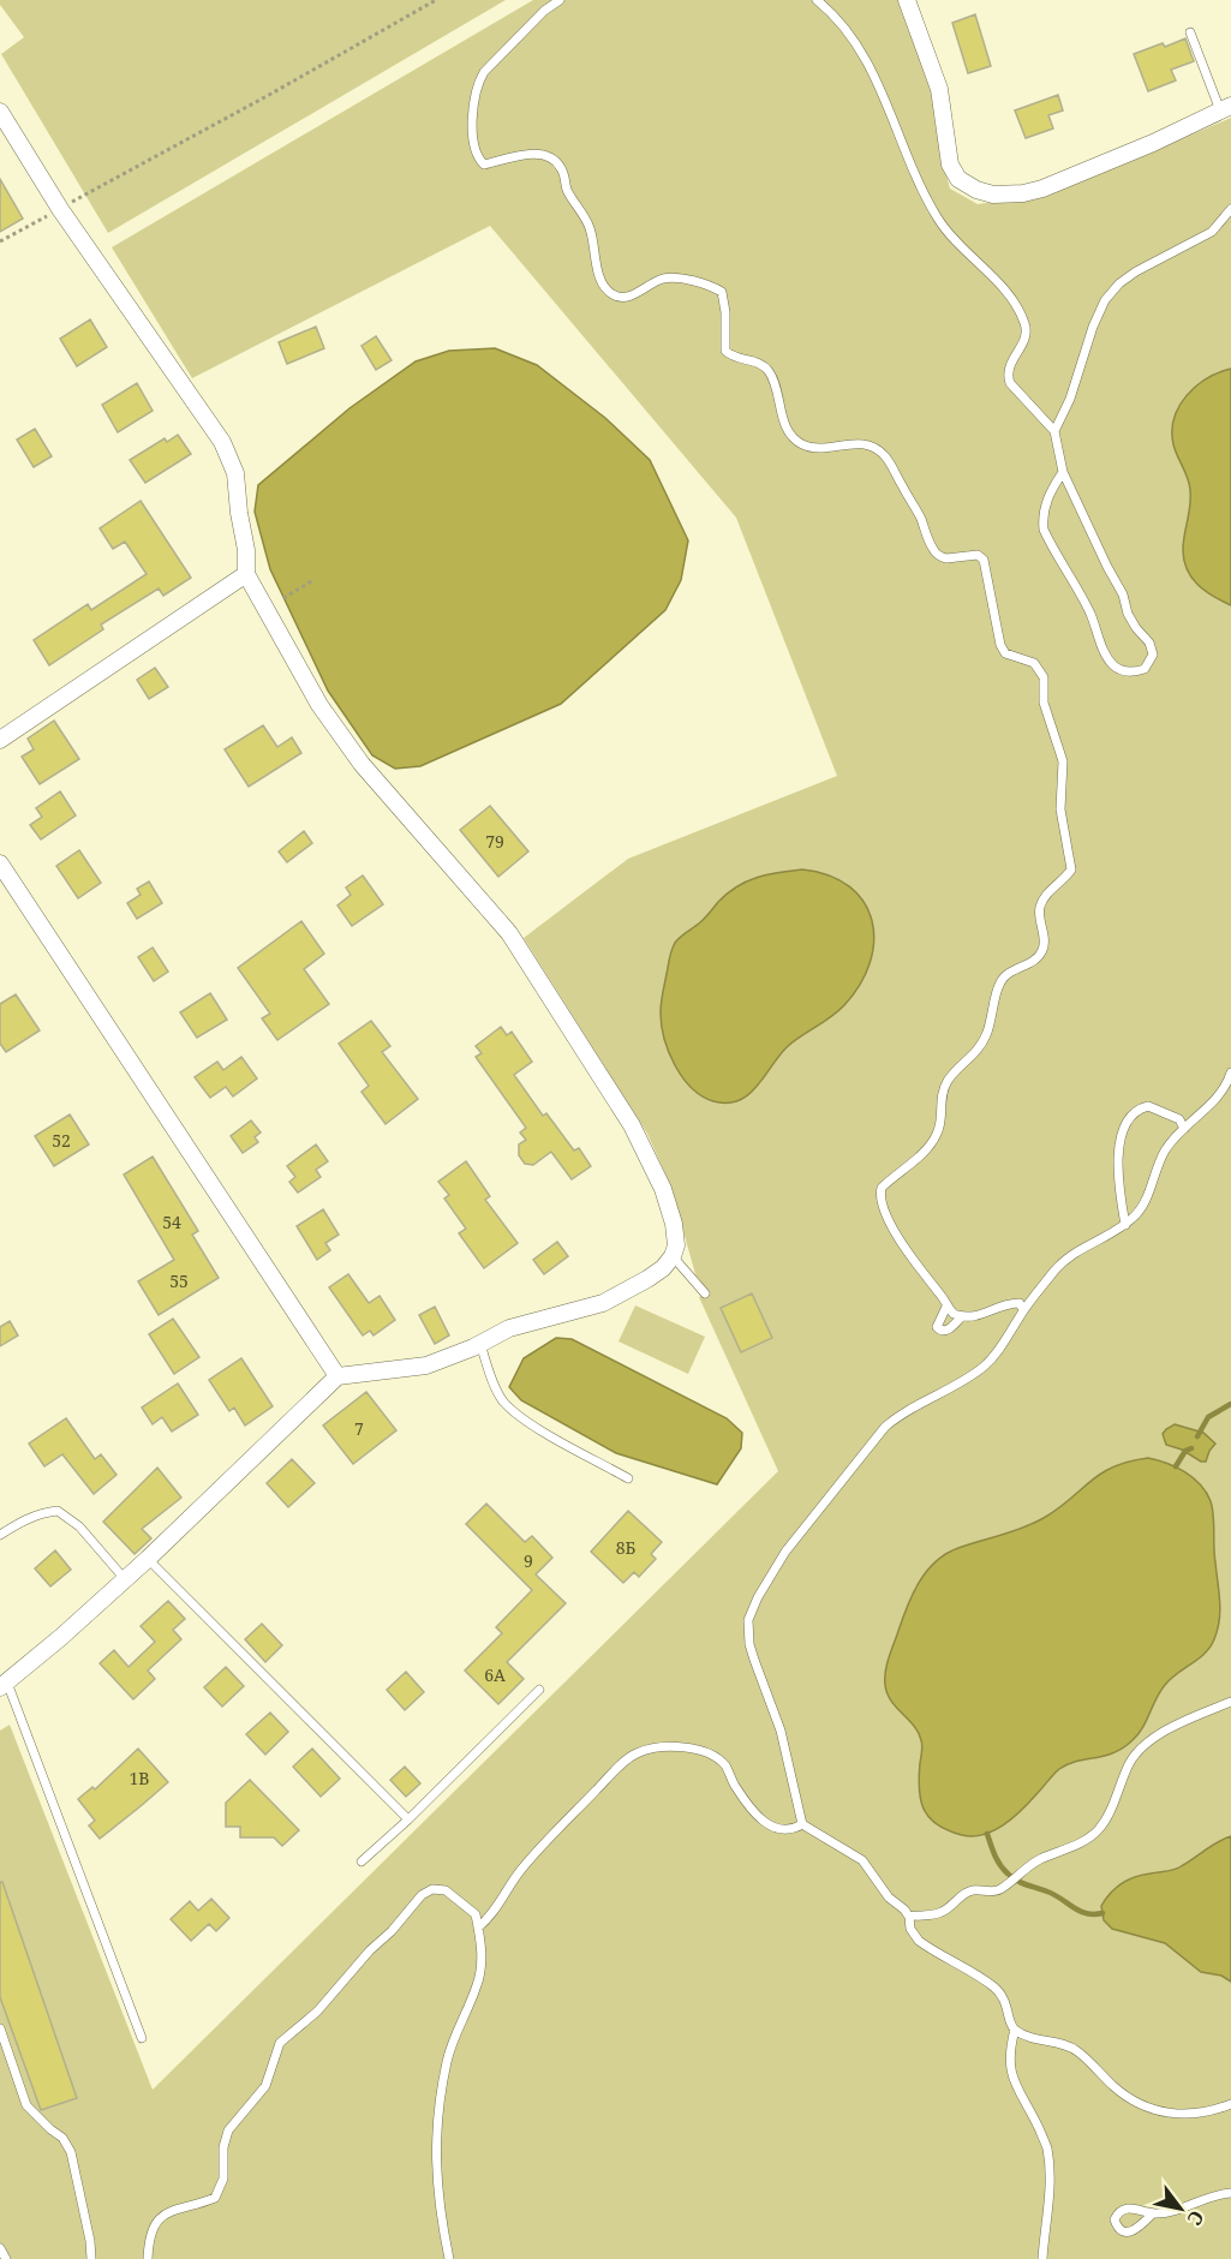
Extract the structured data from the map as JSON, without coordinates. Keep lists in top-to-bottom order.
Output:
{
  "house_numbers": [
    "79",
    "52",
    "54",
    "55",
    "7",
    "8Б",
    "9",
    "6А",
    "1В"
  ],
  "north": "bottom right"
}
